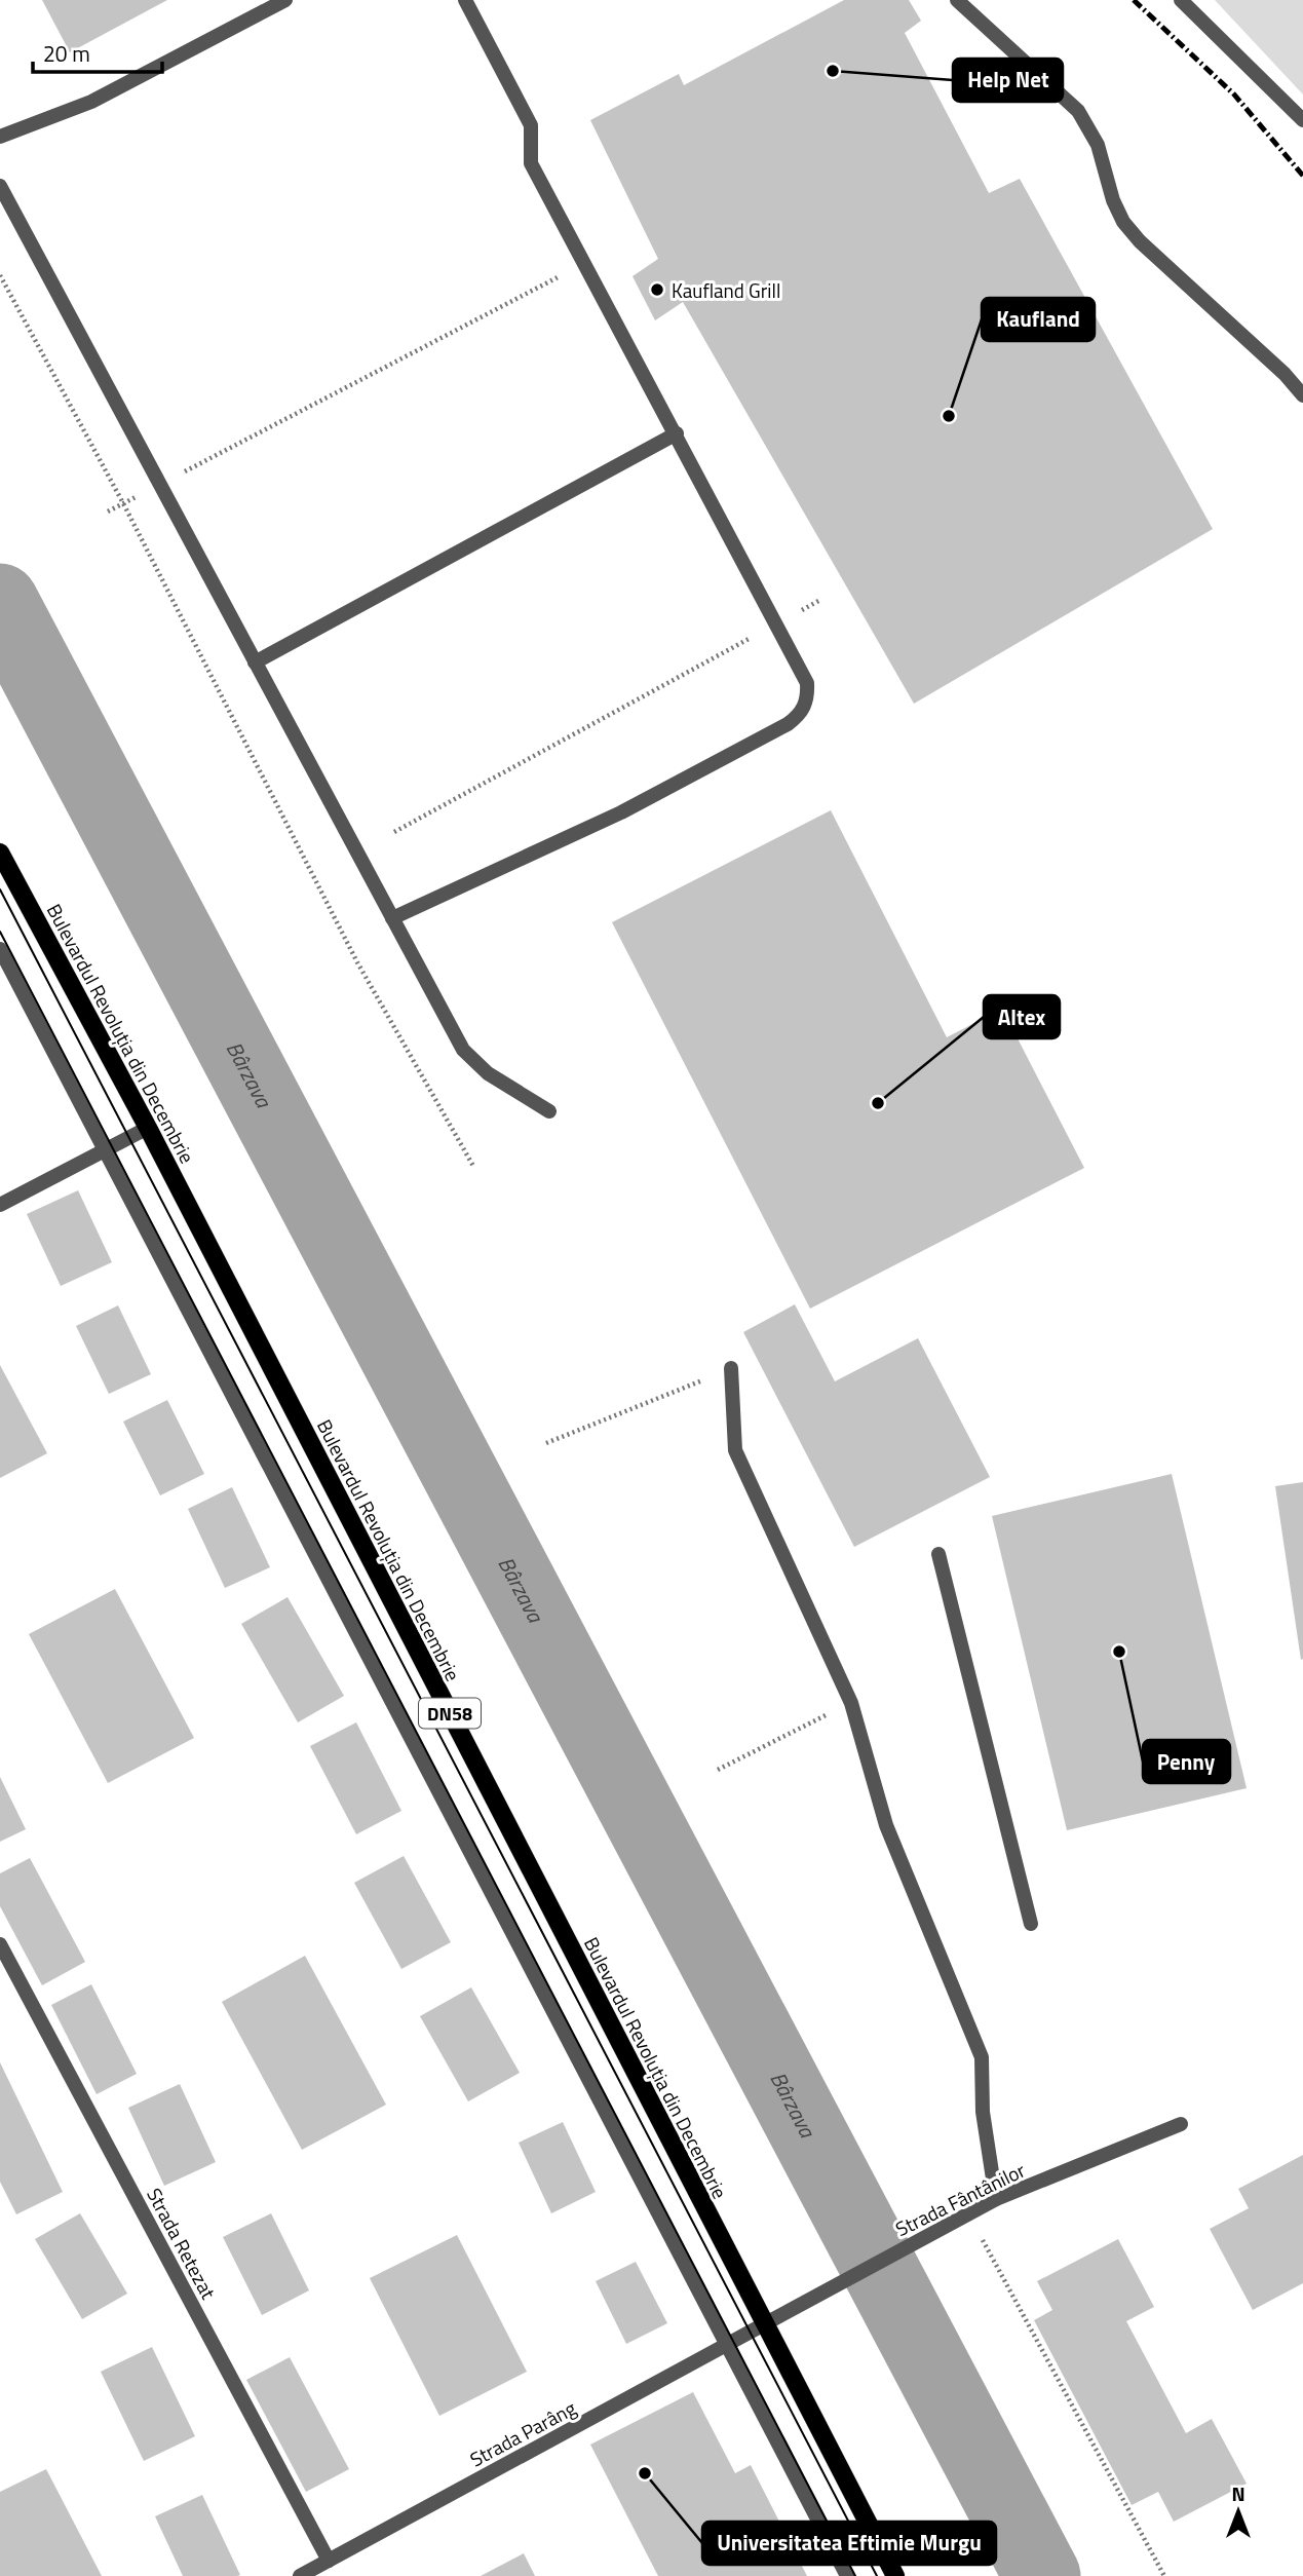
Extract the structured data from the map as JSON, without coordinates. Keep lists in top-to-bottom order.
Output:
{
  "streets": {
    "main road": ["Bulevardul Revoluția din Decembrie", "DN58"],
    "street": ["Strada Fântânilor", "Strada Retezat", "Strada Parâng"]
  },
  "crossings": [
    ["Bulevardul Revoluția din Decembrie", "Strada Fântânilor"],
    ["Bulevardul Revoluția din Decembrie", "Strada Parâng"],
    ["Strada Fântânilor", "Strada Parâng"],
    ["Strada Retezat", "Strada Parâng"]
  ],
  "water": ["Bârzava"],
  "places": [
    "Help Net",
    "Kaufland Grill",
    "Kaufland",
    "Altex",
    "Penny",
    "Universitatea Eftimie Murgu"
  ],
  "scale_bar": "20 m",
  "north": "top"
}
